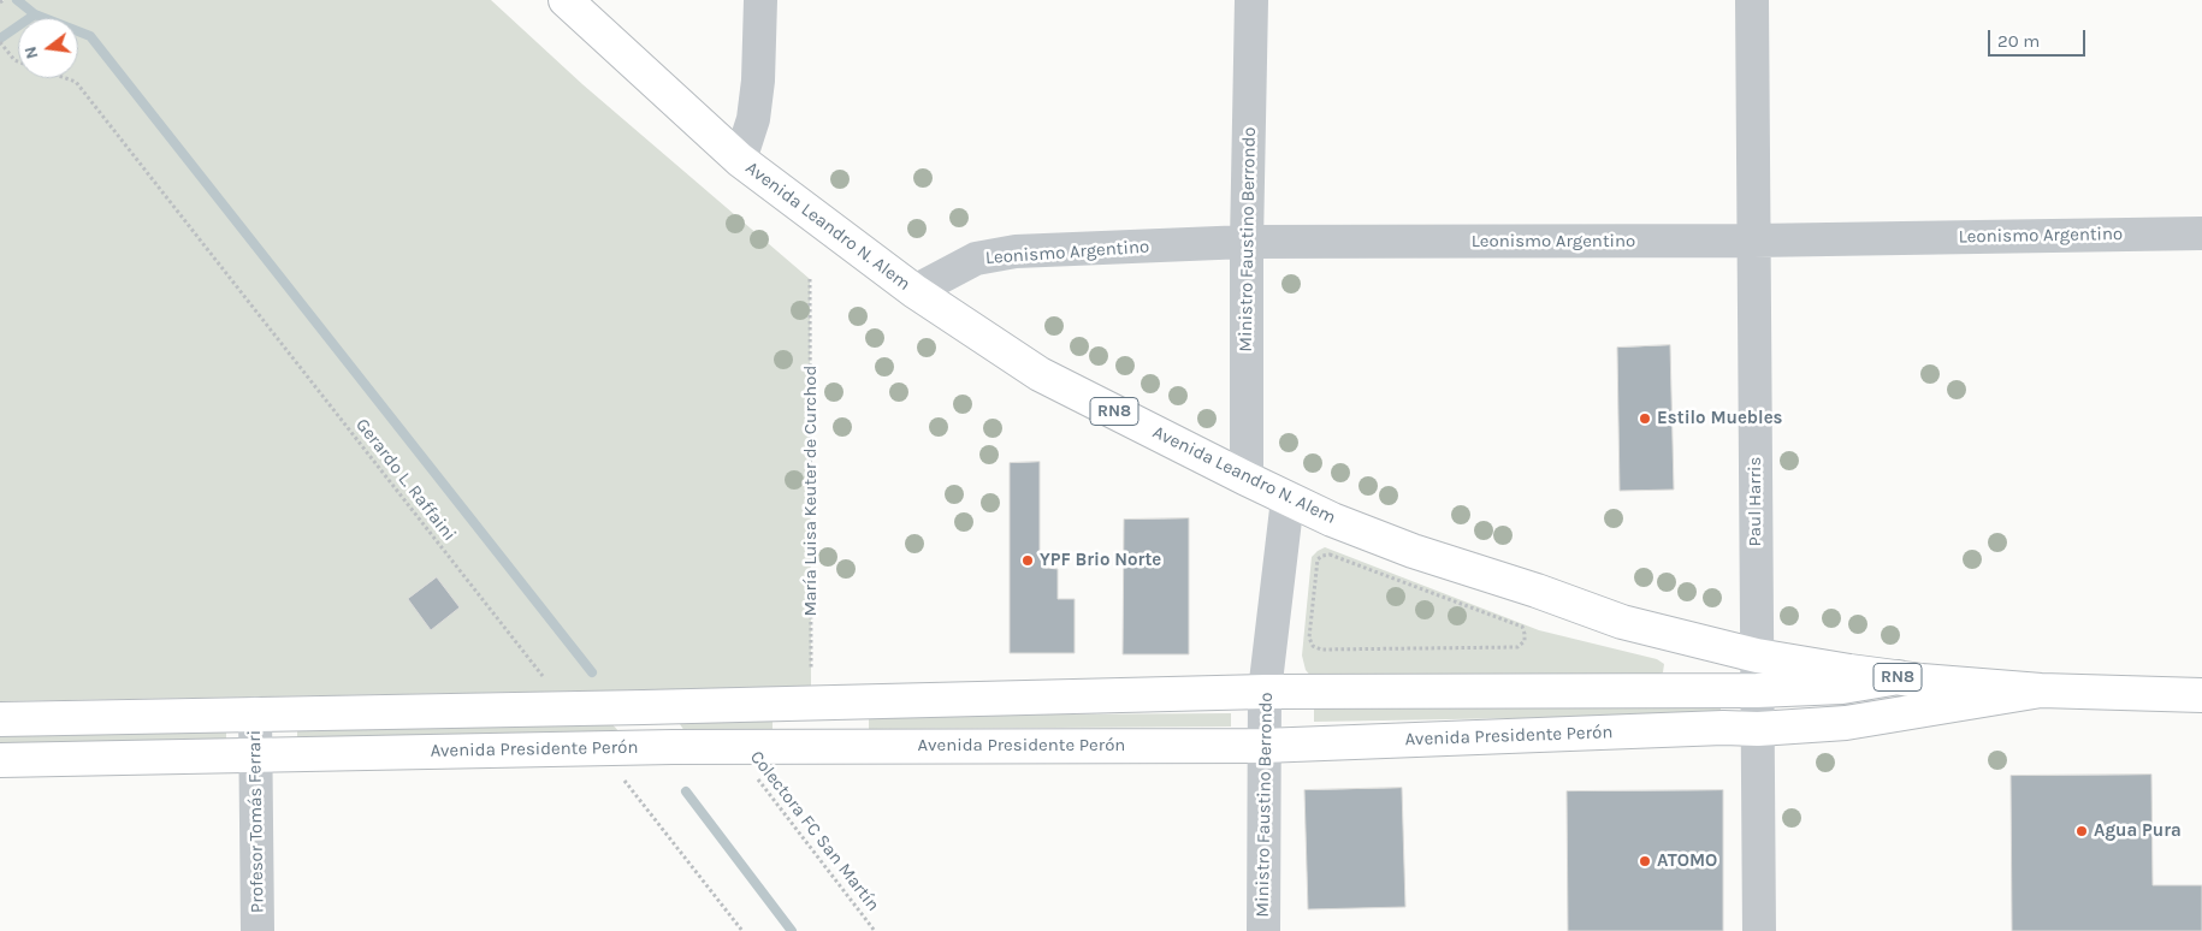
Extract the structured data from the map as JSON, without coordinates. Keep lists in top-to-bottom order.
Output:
{
  "streets": {
    "main road": ["Avenida Leandro N. Alem", "RN8", "Avenida Presidente Perón"],
    "street": [
      "Leonismo Argentino",
      "Ministro Faustino Berrondo",
      "Paul Harris",
      "Profesor Tomás Ferrari"
    ],
    "path": ["Gerardo L. Raffaini", "María Luisa Keuter de Curchod", "Colectora FC San Martín"]
  },
  "crossings": [
    ["Avenida Leandro N. Alem", "Leonismo Argentino"],
    ["Avenida Leandro N. Alem", "Ministro Faustino Berrondo"],
    ["Avenida Leandro N. Alem", "Paul Harris"],
    ["Avenida Leandro N. Alem", "Avenida Presidente Perón"],
    ["Leonismo Argentino", "Ministro Faustino Berrondo"],
    ["Leonismo Argentino", "Paul Harris"],
    ["Ministro Faustino Berrondo", "Avenida Presidente Perón"],
    ["Gerardo L. Raffaini", "Avenida Presidente Perón"],
    ["María Luisa Keuter de Curchod", "Avenida Presidente Perón"],
    ["Paul Harris", "Avenida Presidente Perón"],
    ["Avenida Presidente Perón", "Profesor Tomás Ferrari"],
    ["Avenida Presidente Perón", "Colectora FC San Martín"]
  ],
  "places": [
    "Estilo Muebles",
    "YPF Brio Norte",
    "Agua Pura",
    "ATOMO"
  ],
  "scale_bar": "20 m",
  "north": "left"
}
